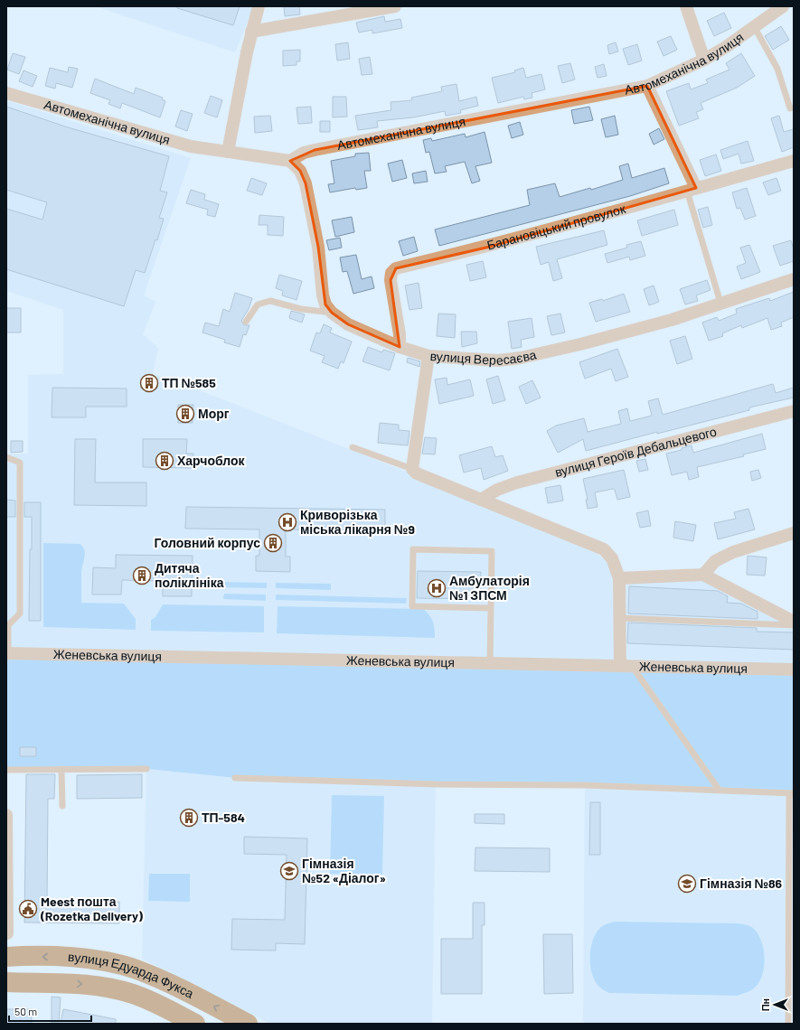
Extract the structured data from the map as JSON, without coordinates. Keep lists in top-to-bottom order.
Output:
{
  "streets": {
    "main road": ["вулиця Едуарда Фукса"],
    "street": [
      "Автомеханічна вулиця",
      "Барановіцький провулок",
      "вулиця Вересаєва",
      "вулиця Героїв Дебальцевого",
      "Женевська вулиця"
    ]
  },
  "crossings": [
    ["Автомеханічна вулиця", "вулиця Вересаєва"],
    ["Барановіцький провулок", "вулиця Вересаєва"]
  ],
  "places": {
    "building": [
      "ТП №585",
      "Морг",
      "Харчоблок",
      "Головний корпус",
      "Дитяча поліклініка",
      "ТП-584"
    ],
    "hospital": ["Криворізька міська лікарня №9", "Амбулаторія №1 ЗПСМ"],
    "school or university": ["Гімназія №52 «Діалог»", "Гімназія №86"],
    "public building": ["Meest пошта (Rozetka Delivery)"]
  },
  "scale_bar": "50 m",
  "north": "left"
}
